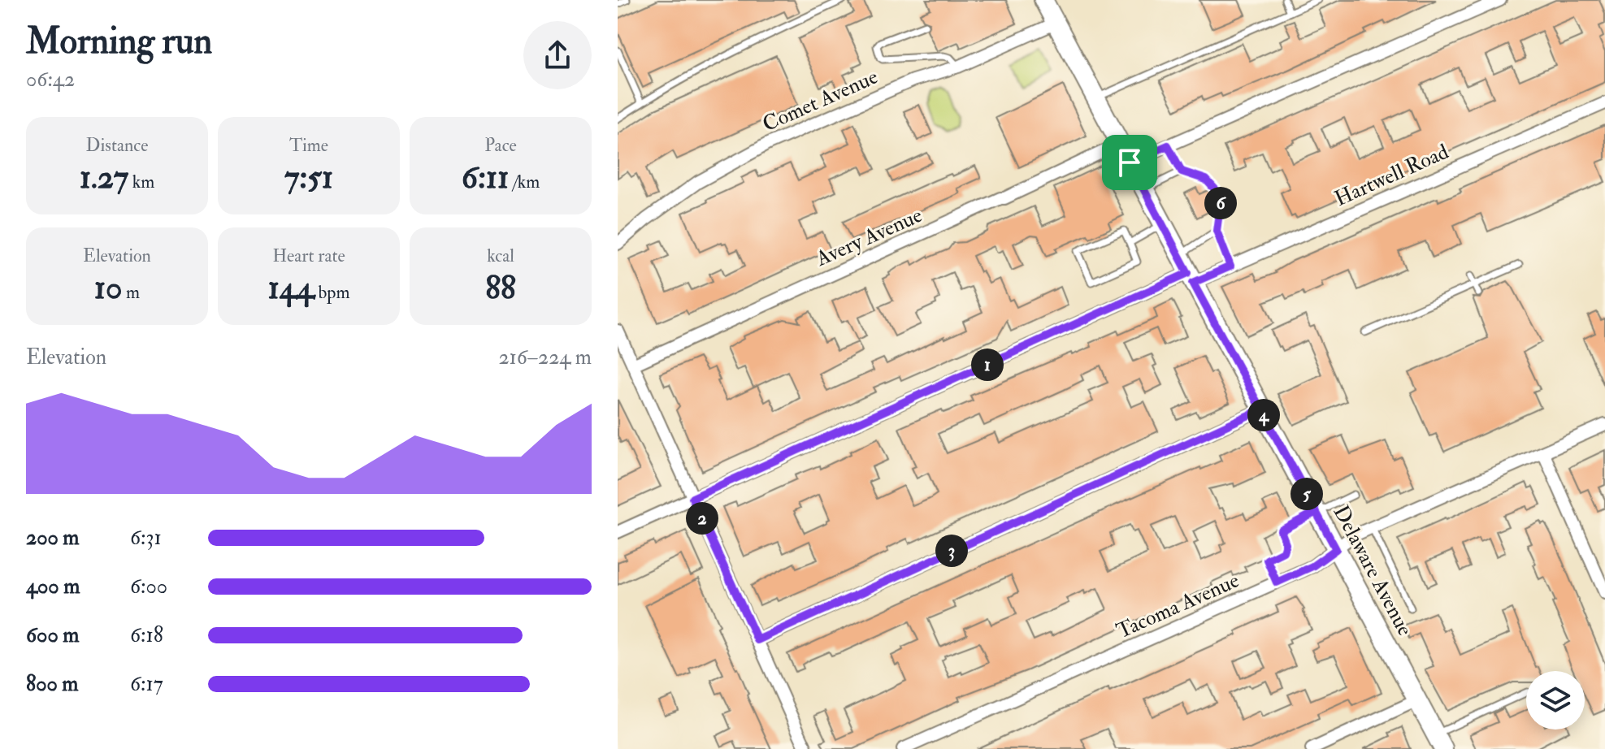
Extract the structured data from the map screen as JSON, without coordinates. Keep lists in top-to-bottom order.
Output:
{
  "streets": {
    "main road": ["Delaware Avenue"],
    "street": [
      "Comet Avenue",
      "Hartwell Road",
      "Avery Avenue",
      "Tacoma Avenue"
    ]
  },
  "crossings": [
    ["Comet Avenue", "Delaware Avenue"],
    ["Hartwell Road", "Delaware Avenue"],
    ["Avery Avenue", "Delaware Avenue"],
    ["Delaware Avenue", "Tacoma Avenue"]
  ],
  "page": {
    "heading": ["Morning run", "06:42"],
    "stats": [
      ["Distance", "1.27 km"],
      ["Time", "7:51"],
      ["Pace", "6:11 /km"],
      ["Elevation", "10 m"],
      ["Heart rate", "144 bpm"],
      ["kcal", "88"]
    ],
    "pins": [
      "6",
      "1",
      "4",
      "5",
      "2",
      "3"
    ],
    "chart": ["Elevation", "216–224 m"],
    "list": [
      {
        "name": "200 m",
        "note": "6:31"
      },
      {
        "name": "400 m",
        "note": "6:00"
      },
      {
        "name": "600 m",
        "note": "6:18"
      },
      {
        "name": "800 m",
        "note": "6:17"
      }
    ]
  }
}
